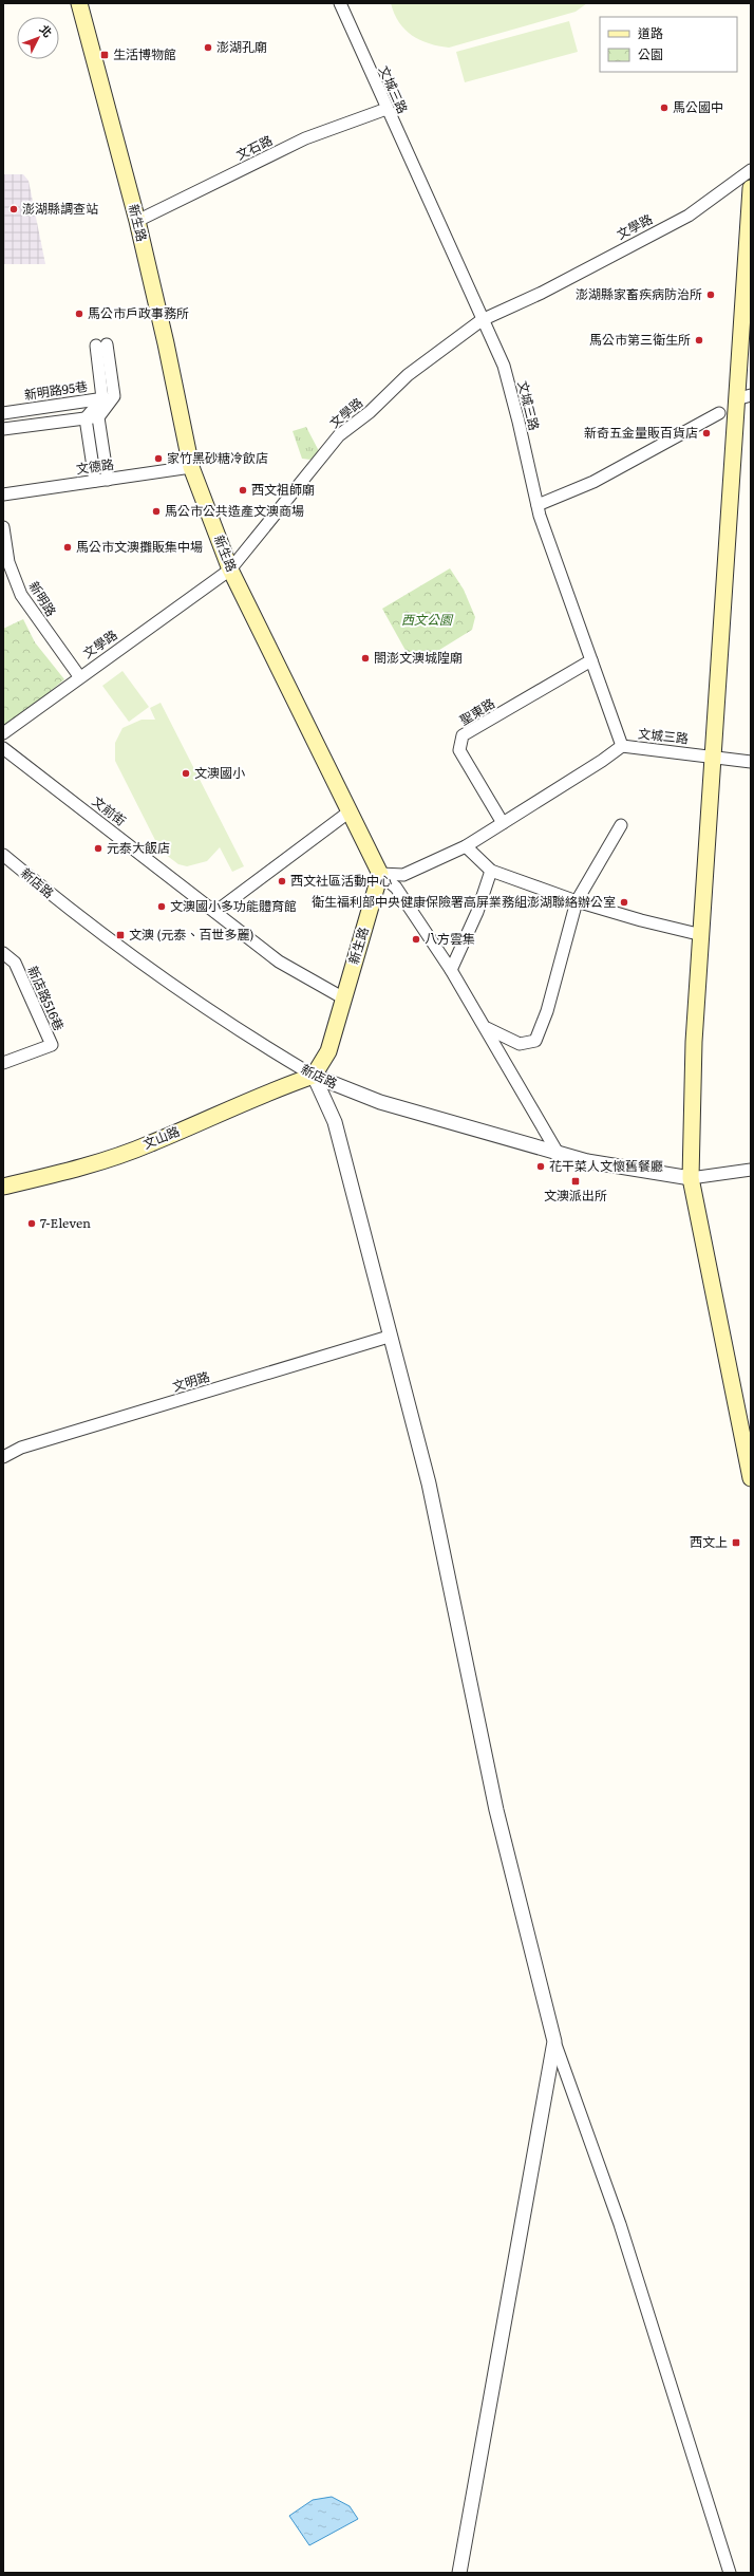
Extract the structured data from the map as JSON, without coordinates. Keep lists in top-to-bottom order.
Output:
{
  "streets": {
    "main road": ["新生路", "文山路"],
    "street": [
      "文城三路",
      "文石路",
      "文學路",
      "新明路95巷",
      "文德路",
      "新明路",
      "聖東路",
      "文前街",
      "新店路",
      "新店路516巷",
      "文明路"
    ]
  },
  "crossings": [
    ["文城三路", "文石路"],
    ["文城三路", "文學路"],
    ["文城三路", "聖東路"],
    ["文石路", "新生路"],
    ["新生路", "文學路"],
    ["新生路", "文德路"],
    ["新生路", "文前街"],
    ["新生路", "新店路"],
    ["新生路", "文山路"],
    ["文學路", "新明路"],
    ["新店路", "文山路"]
  ],
  "parks": ["西文公園"],
  "places": {
    "other": [
      "澎湖孔廟",
      "馬公國中",
      "澎湖縣調查站",
      "澎湖縣家畜疾病防治所",
      "馬公市戶政事務所",
      "馬公市第三衛生所",
      "新奇五金量販百貨店",
      "家竹黑砂糖冷飲店",
      "西文祖師廟",
      "馬公市公共造產文澳商場",
      "馬公市文澳攤販集中場",
      "閤澎文澳城隍廟",
      "文澳國小",
      "元泰大飯店",
      "西文社區活動中心",
      "衛生福利部中央健康保險署高屏業務組澎湖聯絡辦公室",
      "文澳國小多功能體育館",
      "八方雲集",
      "花干菜人文懷舊餐廳",
      "7-Eleven"
    ],
    "transit": [
      "生活博物館",
      "文澳 (元泰、百世多麗)",
      "文澳派出所",
      "西文上"
    ]
  },
  "legend": ["道路", "公園"],
  "north": "top right"
}
